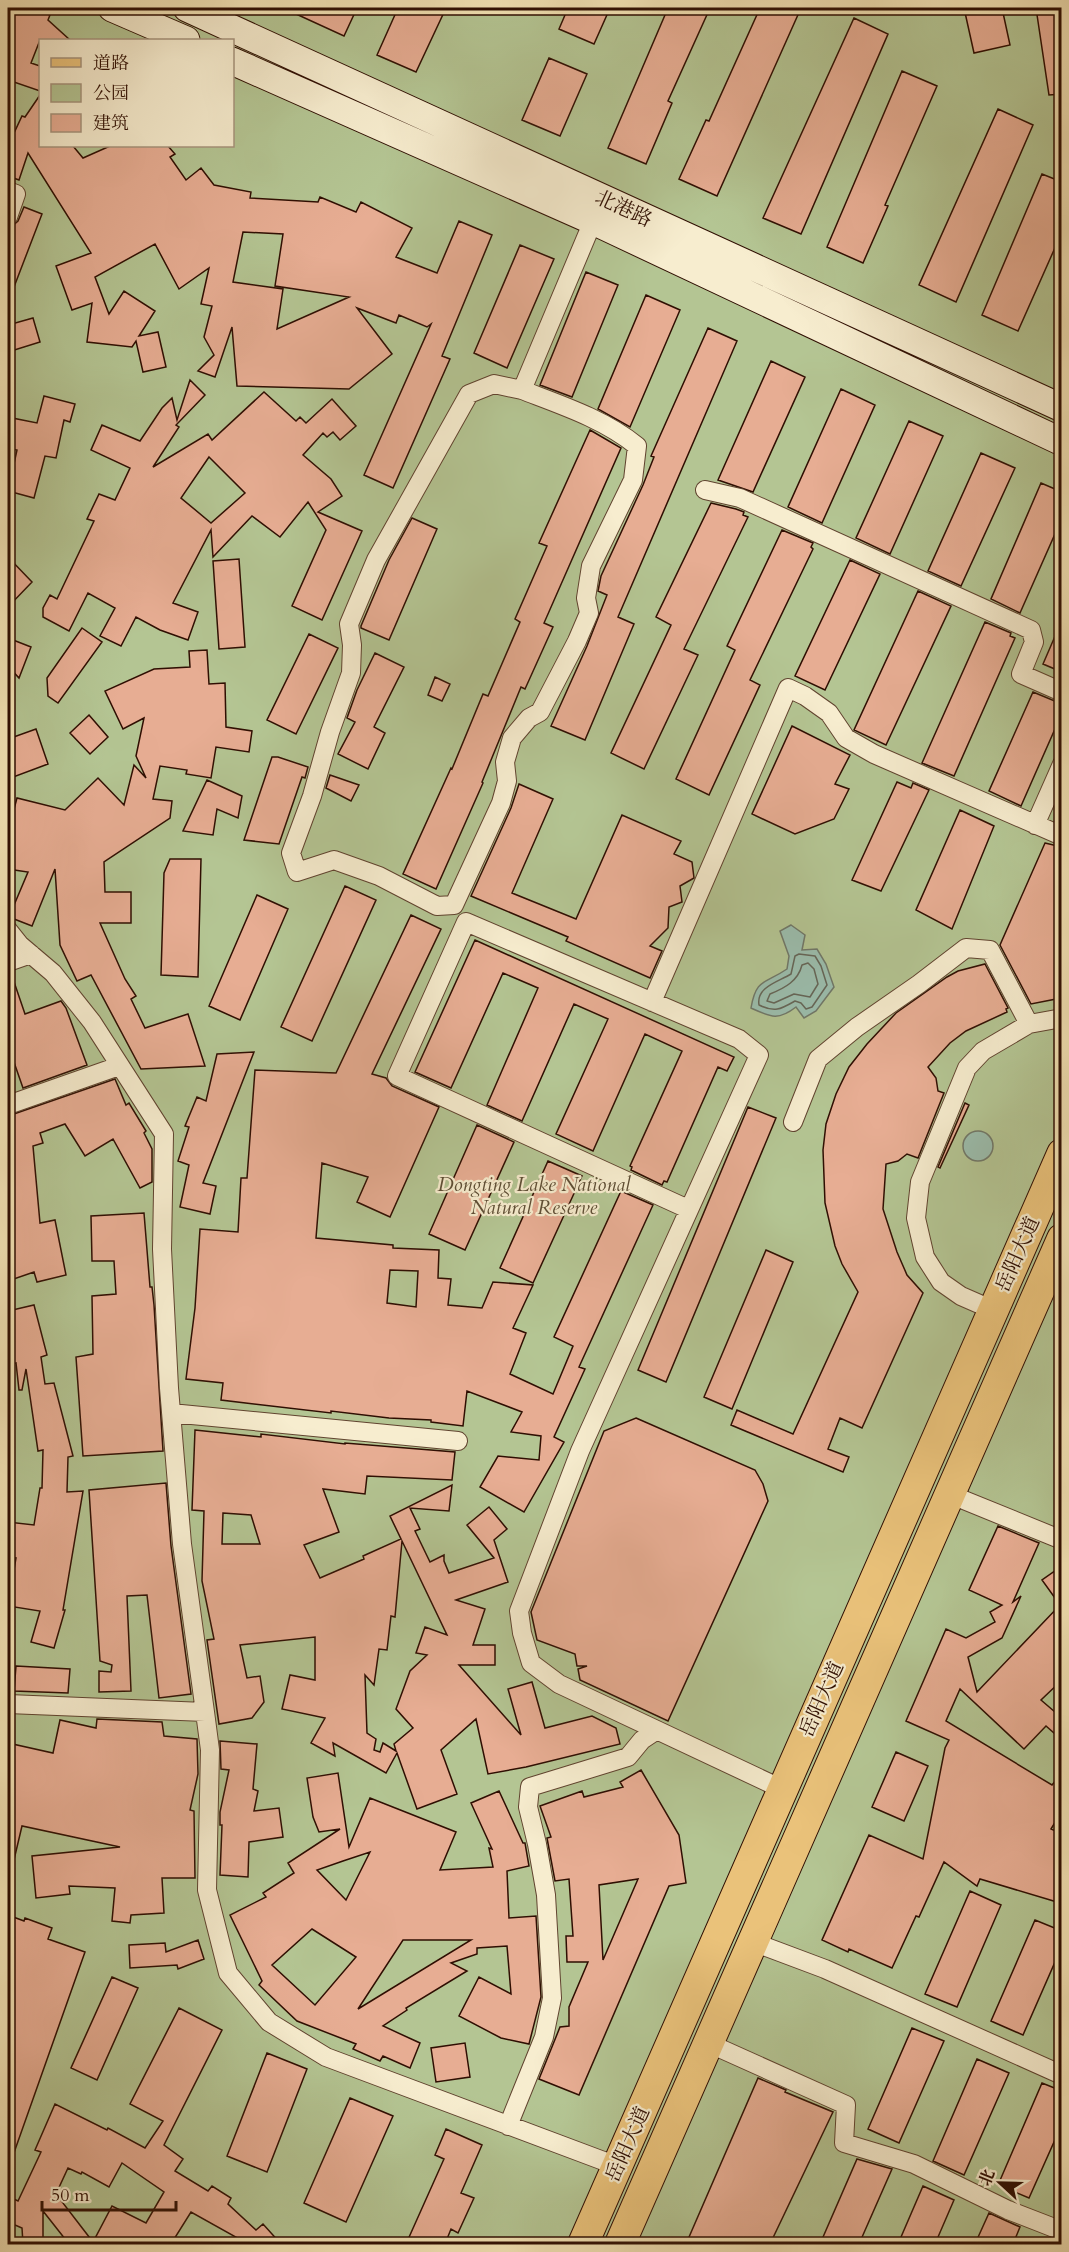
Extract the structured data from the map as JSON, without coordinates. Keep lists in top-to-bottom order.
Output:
{
  "streets": {
    "main road": ["北港路", "岳阳大道"]
  },
  "parks": ["Dongting Lake National Natural Reserve"],
  "legend": ["道路", "公园", "建筑"],
  "scale_bar": "50 m",
  "north": "left"
}
